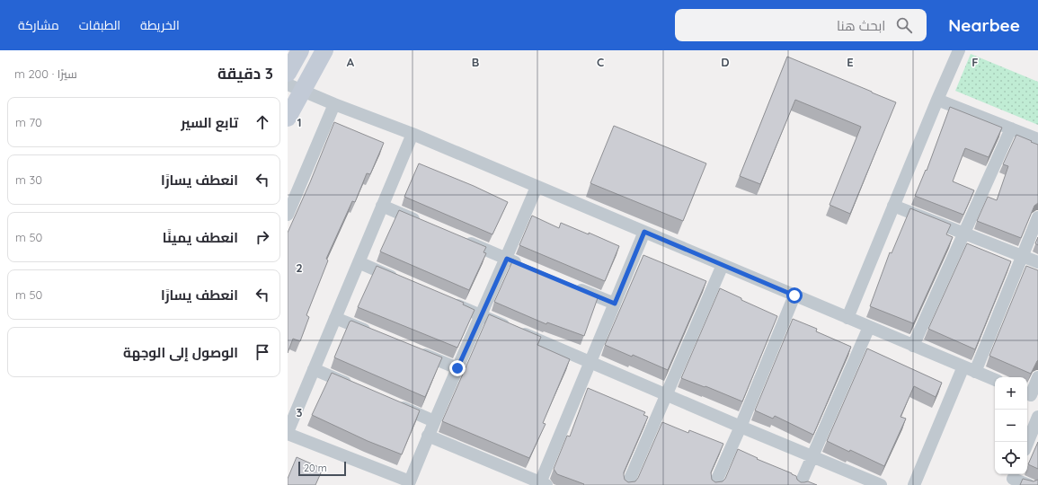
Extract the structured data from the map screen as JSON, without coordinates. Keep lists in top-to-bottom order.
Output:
{
  "scale_bar": "20 m",
  "page": {
    "header": "Nearbee",
    "search": "ابحث هنا",
    "nav": ["الخريطة", "الطبقات", "مشاركة"],
    "heading": ["3 دقيقة", "سيرًا · 200 m"],
    "list": [
      ["تابع السير", "70 m"],
      ["انعطف يسارًا", "30 m"],
      ["انعطف يمينًا", "50 m"],
      ["انعطف يسارًا", "50 m"],
      "الوصول إلى الوجهة"
    ],
    "map_buttons": ["+", "−"],
    "scale": "20 m"
  },
  "grid": {
    "columns": [
      "A",
      "B",
      "C",
      "D",
      "E",
      "F"
    ],
    "rows": ["1", "2", "3"]
  }
}
